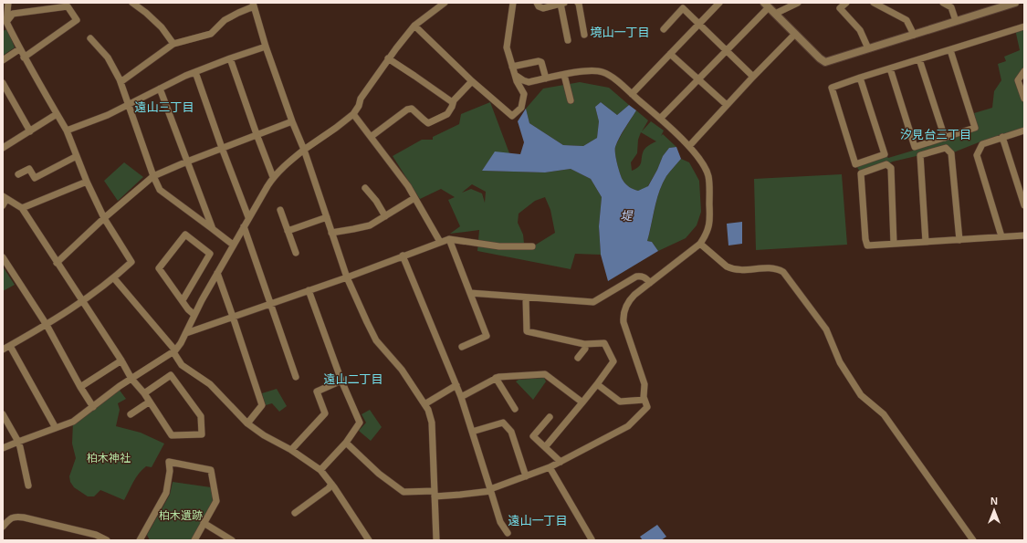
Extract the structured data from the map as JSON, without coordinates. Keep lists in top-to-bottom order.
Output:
{
  "districts": [
    "境山一丁目",
    "遠山三丁目",
    "汐見台三丁目",
    "遠山二丁目",
    "遠山一丁目"
  ],
  "water": ["堤"],
  "parks": ["柏木神社", "柏木遺跡"],
  "north": "top"
}
